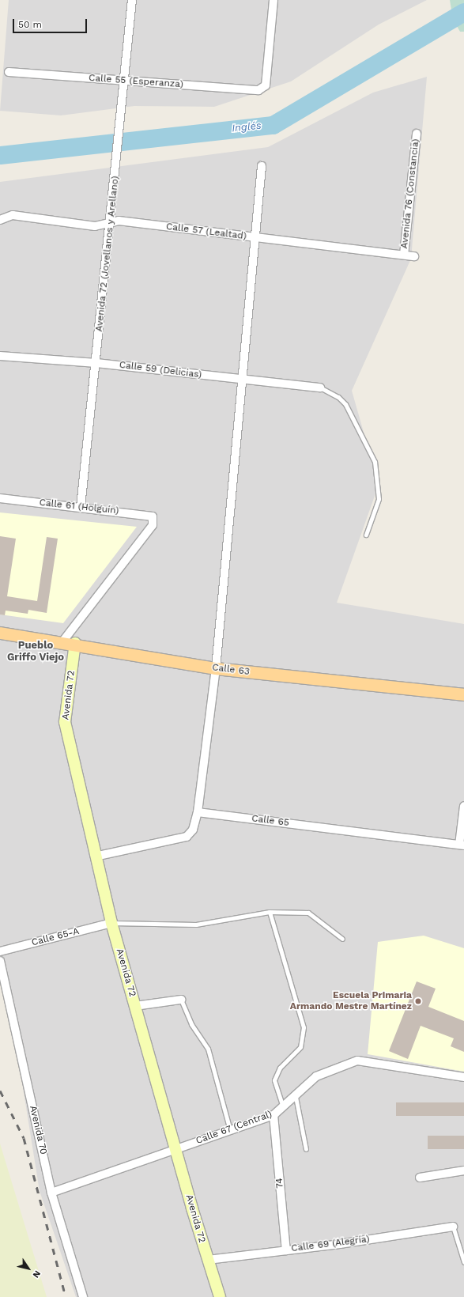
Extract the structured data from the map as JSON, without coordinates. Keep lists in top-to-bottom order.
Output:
{
  "streets": {
    "main road": ["Calle 63"],
    "street": [
      "Calle 55 (Esperanza)",
      "Avenida 76 (Constancia)",
      "Calle 57 (Lealtad)",
      "Avenida 72 (Jovellanos y Arellano)",
      "Calle 59 (Delicias)",
      "Calle 61 (Holguín)",
      "Avenida 72",
      "Calle 65",
      "Calle 65-A",
      "Calle 67 (Central)",
      "Avenida 70",
      "74",
      "Calle 69 (Alegría)"
    ]
  },
  "crossings": [
    ["Calle 55 (Esperanza)", "Avenida 72 (Jovellanos y Arellano)"],
    ["Avenida 76 (Constancia)", "Calle 57 (Lealtad)"],
    ["Calle 57 (Lealtad)", "Avenida 72 (Jovellanos y Arellano)"],
    ["Avenida 72 (Jovellanos y Arellano)", "Calle 59 (Delicias)"],
    ["Avenida 72 (Jovellanos y Arellano)", "Calle 61 (Holguín)"],
    ["Calle 61 (Holguín)", "Calle 63"],
    ["Calle 63", "Avenida 72"],
    ["Avenida 72", "Calle 65-A"],
    ["Avenida 72", "Calle 67 (Central)"],
    ["Avenida 72", "Calle 69 (Alegría)"],
    ["Calle 67 (Central)", "Avenida 70"],
    ["Calle 67 (Central)", "74"],
    ["74", "Calle 69 (Alegría)"]
  ],
  "districts": ["Pueblo Griffo Viejo"],
  "water": ["Inglés"],
  "places": ["Escuela Primaria Armando Mestre Martínez"],
  "scale_bar": "50 m",
  "north": "bottom right"
}
